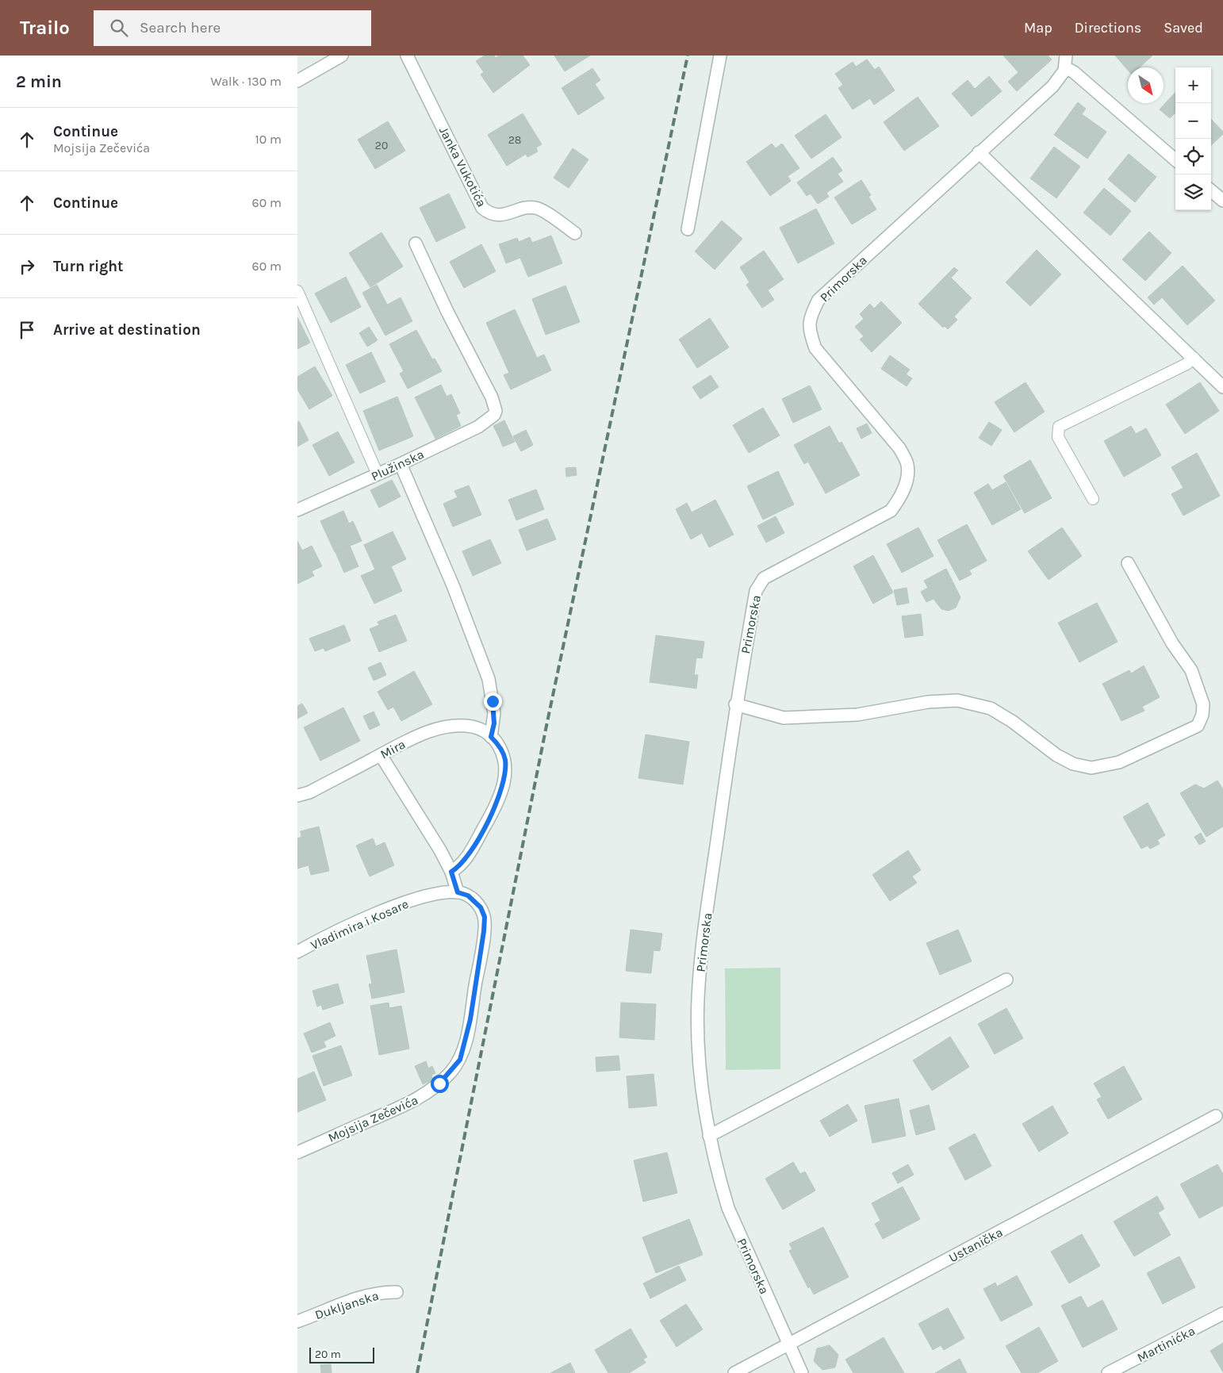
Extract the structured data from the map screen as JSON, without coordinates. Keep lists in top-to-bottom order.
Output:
{
  "streets": {
    "street": [
      "Janka Vukotića",
      "Primorska",
      "Plužinska",
      "Mira",
      "Vladimira i Kosare",
      "Mojsija Zečevića",
      "Ustanička",
      "Dukljanska",
      "Martinićka"
    ]
  },
  "crossings": [
    ["Primorska", "Ustanička"],
    ["Vladimira i Kosare", "Mojsija Zečevića"]
  ],
  "house_numbers": ["28", "20"],
  "scale_bar": "20 m",
  "north": "bottom right",
  "page": {
    "header": "Trailo",
    "search": "Search here",
    "nav": ["Map", "Directions", "Saved"],
    "heading": ["2 min", "Walk · 130 m"],
    "map_buttons": ["+", "−"],
    "list": [
      ["Continue", "Mojsija Zečevića", "10 m"],
      ["Continue", "60 m"],
      ["Turn right", "60 m"],
      "Arrive at destination"
    ],
    "scale": "20 m"
  }
}
